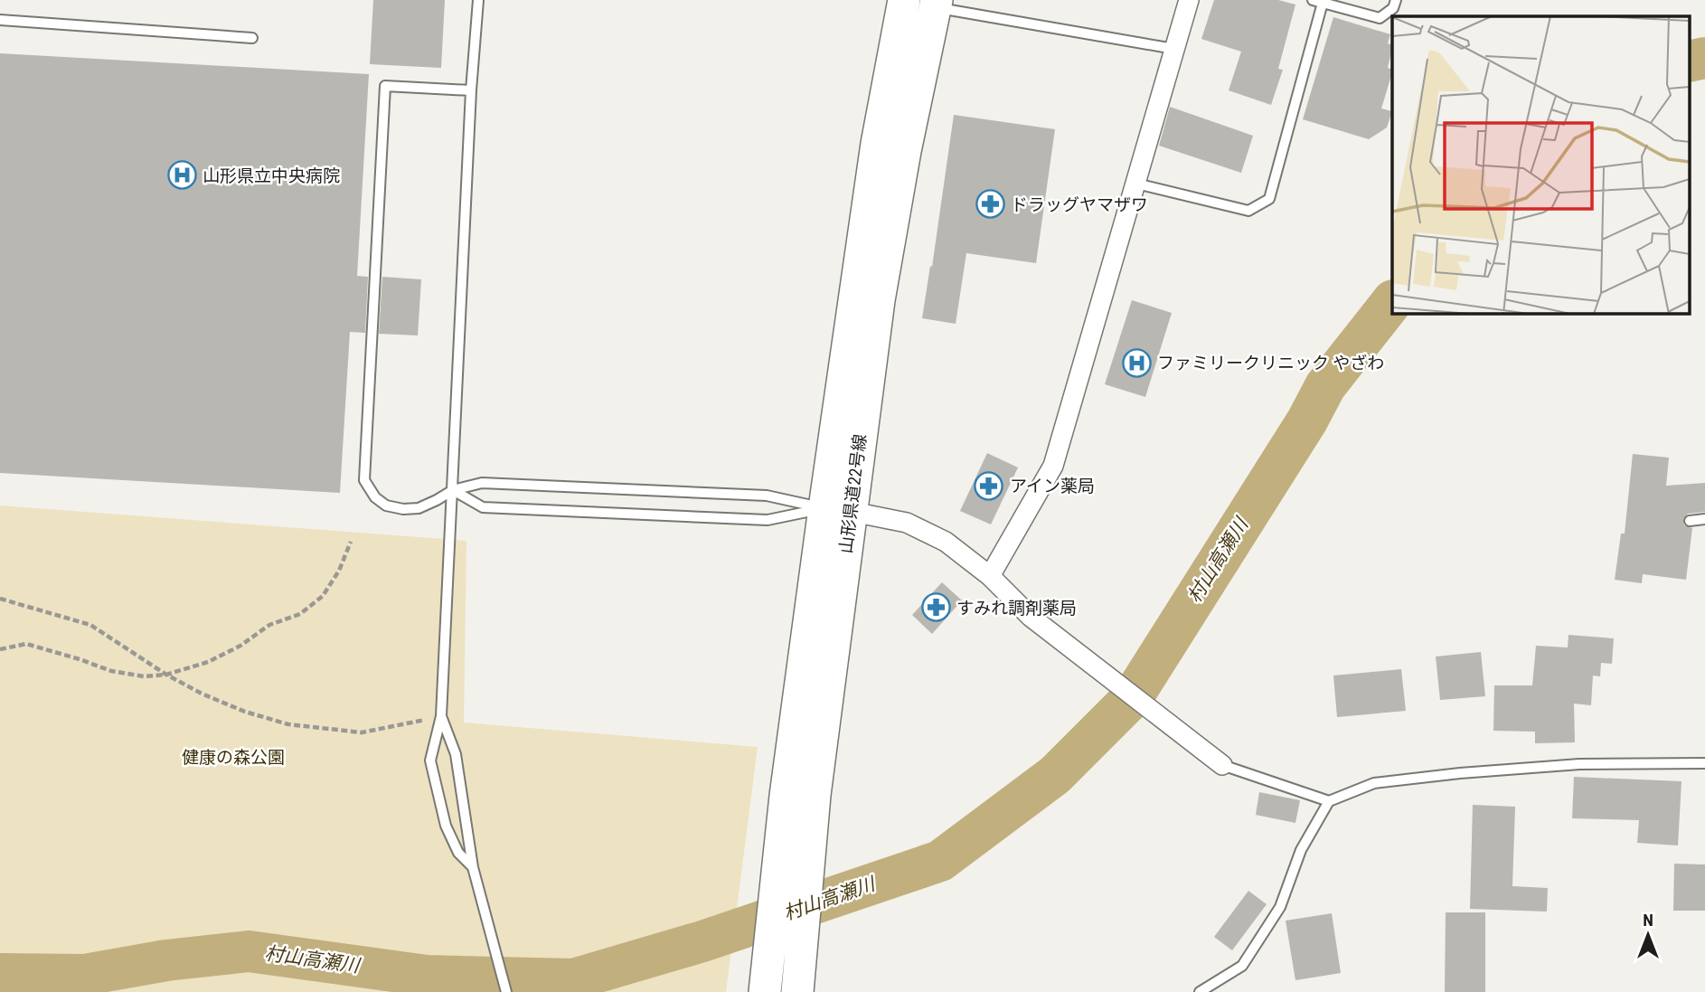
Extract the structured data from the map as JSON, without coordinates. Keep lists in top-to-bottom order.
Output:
{
  "streets": {
    "main road": ["山形県道22号線"]
  },
  "water": ["村山高瀬川"],
  "parks": ["健康の森公園"],
  "places": {
    "hospital": ["山形県立中央病院", "ファミリークリニック やざわ"],
    "pharmacy": ["ドラッグヤマザワ", "アイン薬局", "すみれ調剤薬局"]
  },
  "north": "top"
}
